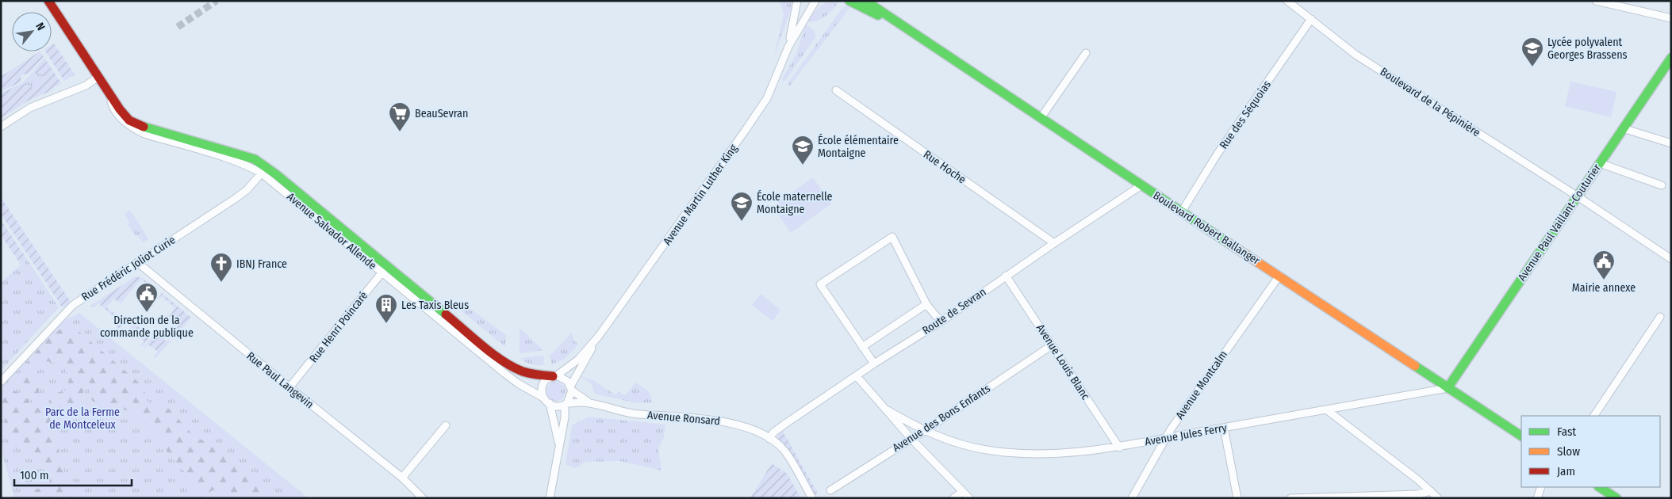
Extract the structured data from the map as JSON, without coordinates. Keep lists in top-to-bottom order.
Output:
{
  "streets": {
    "street": [
      "Boulevard de la Pépinière",
      "Rue des Séquoias",
      "Rue Hoche",
      "Avenue Martin Luther King",
      "Avenue Paul Vaillant-Couturier",
      "Boulevard Robert Ballanger",
      "Avenue Salvador Allende",
      "Rue Frédéric Joliot Curie",
      "Route de Sevran",
      "Rue Henri Poincaré",
      "Avenue Louis Blanc",
      "Rue Paul Langevin",
      "Avenue Montcalm",
      "Avenue Ronsard",
      "Avenue des Bons Enfants",
      "Avenue Jules Ferry"
    ]
  },
  "crossings": [
    ["Boulevard de la Pépinière", "Rue des Séquoias"],
    ["Boulevard de la Pépinière", "Avenue Paul Vaillant-Couturier"],
    ["Rue des Séquoias", "Boulevard Robert Ballanger"],
    ["Rue Hoche", "Route de Sevran"],
    ["Avenue Martin Luther King", "Avenue Salvador Allende"],
    ["Avenue Martin Luther King", "Avenue Ronsard"],
    ["Avenue Paul Vaillant-Couturier", "Boulevard Robert Ballanger"],
    ["Avenue Paul Vaillant-Couturier", "Avenue Jules Ferry"],
    ["Boulevard Robert Ballanger", "Route de Sevran"],
    ["Boulevard Robert Ballanger", "Avenue Montcalm"],
    ["Boulevard Robert Ballanger", "Avenue Jules Ferry"],
    ["Avenue Salvador Allende", "Rue Frédéric Joliot Curie"],
    ["Avenue Salvador Allende", "Rue Henri Poincaré"],
    ["Avenue Salvador Allende", "Avenue Ronsard"],
    ["Rue Frédéric Joliot Curie", "Rue Paul Langevin"],
    ["Route de Sevran", "Avenue Louis Blanc"],
    ["Route de Sevran", "Avenue Ronsard"],
    ["Rue Henri Poincaré", "Rue Paul Langevin"],
    ["Avenue Louis Blanc", "Avenue des Bons Enfants"],
    ["Avenue Louis Blanc", "Avenue Jules Ferry"],
    ["Avenue Montcalm", "Avenue Jules Ferry"],
    ["Avenue des Bons Enfants", "Avenue Jules Ferry"]
  ],
  "parks": ["Parc de la Ferme de Montceleux"],
  "places": {
    "school or university": ["Lycée polyvalent Georges Brassens", "École élémentaire Montaigne", "École maternelle Montaigne"],
    "supermarket": ["BeauSevran"],
    "public building": ["Mairie annexe", "Direction de la commande publique"],
    "church": ["IBNJ France"],
    "building": ["Les Taxis Bleus"]
  },
  "legend": ["Fast", "Slow", "Jam"],
  "scale_bar": "100 m",
  "north": "top right"
}
